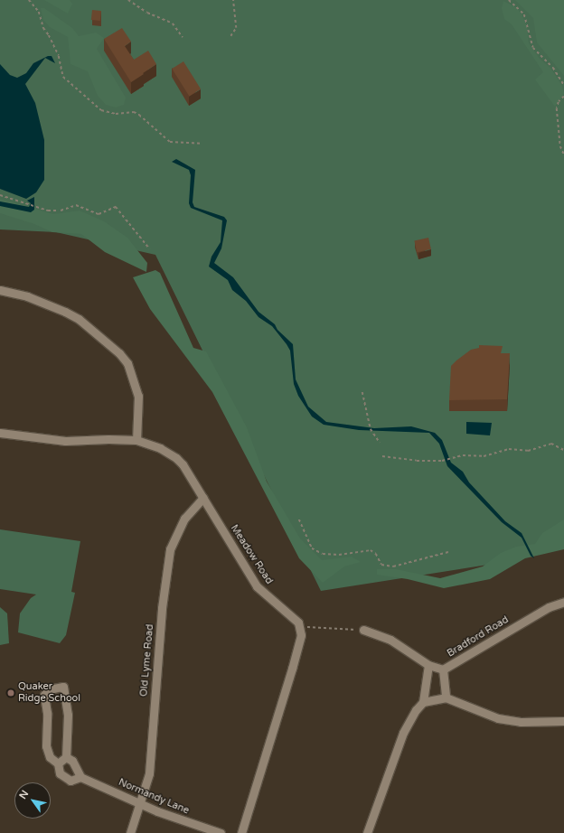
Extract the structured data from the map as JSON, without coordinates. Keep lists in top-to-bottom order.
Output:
{
  "streets": {
    "street": [
      "Meadow Road",
      "Bradford Road",
      "Old Lyme Road",
      "Normandy Lane"
    ]
  },
  "crossings": [
    ["Meadow Road", "Old Lyme Road"],
    ["Old Lyme Road", "Normandy Lane"]
  ],
  "places": ["Quaker Ridge School"],
  "north": "top left"
}
